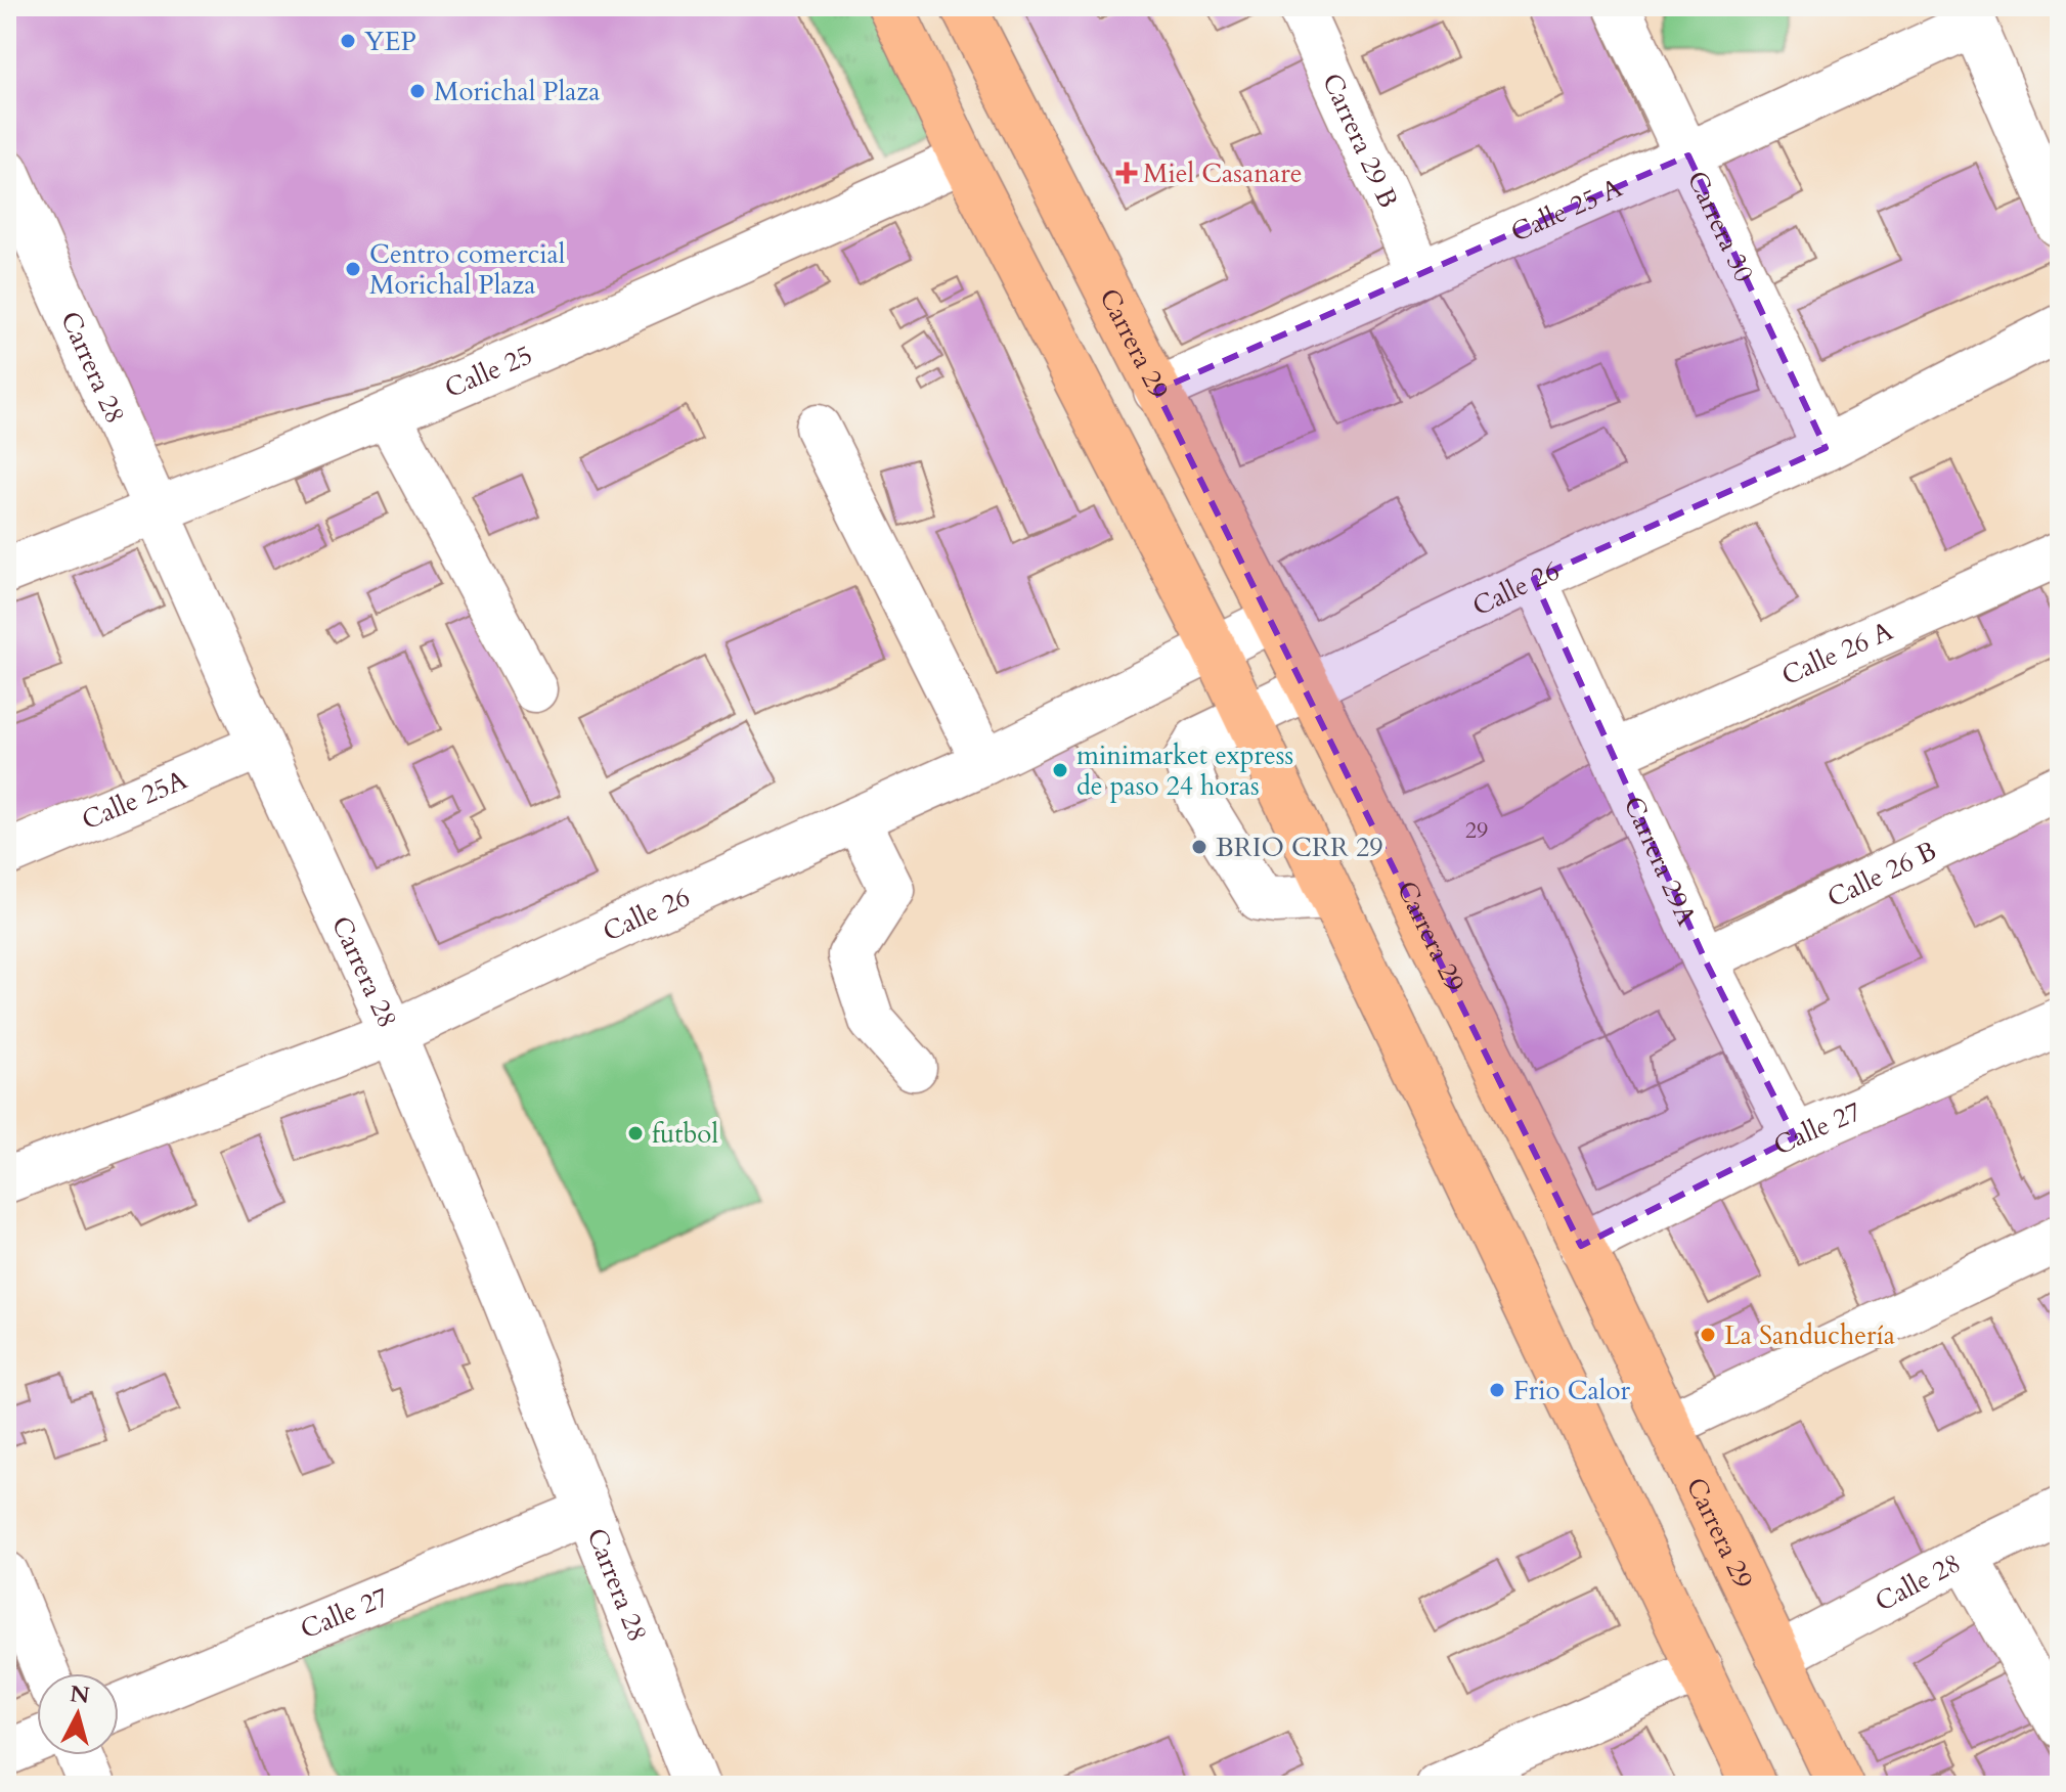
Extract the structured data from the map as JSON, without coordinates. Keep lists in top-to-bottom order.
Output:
{
  "streets": {
    "main road": ["Carrera 29"],
    "street": [
      "Carrera 29 B",
      "Calle 25 A",
      "Carrera 30",
      "Carrera 28",
      "Calle 25",
      "Calle 26",
      "Calle 26 A",
      "Calle 25A",
      "Carrera 29A",
      "Calle 26 B",
      "Calle 27",
      "Calle 28"
    ]
  },
  "crossings": [
    ["Carrera 29 B", "Calle 25 A"],
    ["Calle 25 A", "Carrera 30"],
    ["Calle 25 A", "Carrera 29"],
    ["Carrera 30", "Calle 26"],
    ["Carrera 29", "Calle 26"],
    ["Carrera 29", "Calle 27"],
    ["Carrera 29", "Calle 28"],
    ["Carrera 28", "Calle 25"],
    ["Carrera 28", "Calle 26"],
    ["Carrera 28", "Calle 25A"],
    ["Carrera 28", "Calle 27"],
    ["Calle 26", "Carrera 29A"],
    ["Calle 26 A", "Carrera 29A"],
    ["Carrera 29A", "Calle 26 B"],
    ["Carrera 29A", "Calle 27"]
  ],
  "places": {
    "other": [
      "YEP",
      "Morichal Plaza",
      "Centro comercial Morichal Plaza",
      "minimarket express de paso 24 horas",
      "BRIO CRR 29",
      "futbol",
      "La Sanduchería",
      "Frio Calor"
    ],
    "health": ["Miel Casanare"]
  },
  "house_numbers": ["29"],
  "north": "top"
}
